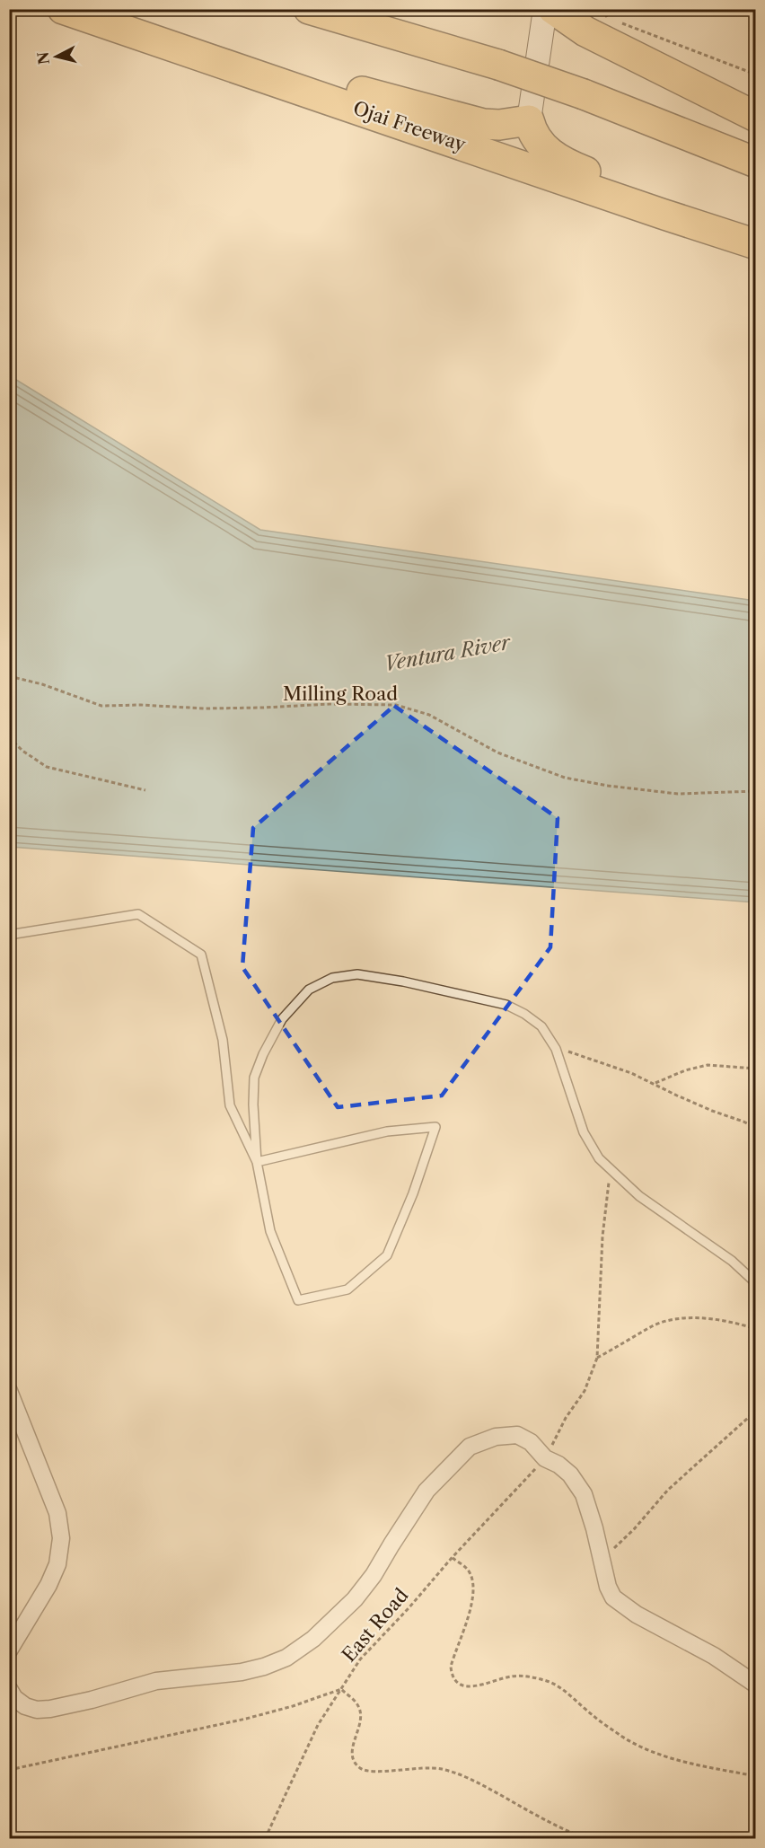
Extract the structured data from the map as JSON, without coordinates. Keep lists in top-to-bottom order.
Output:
{
  "streets": {
    "highway": ["Ojai Freeway"],
    "path": ["Milling Road", "East Road"]
  },
  "water": ["Ventura River"],
  "north": "left"
}
